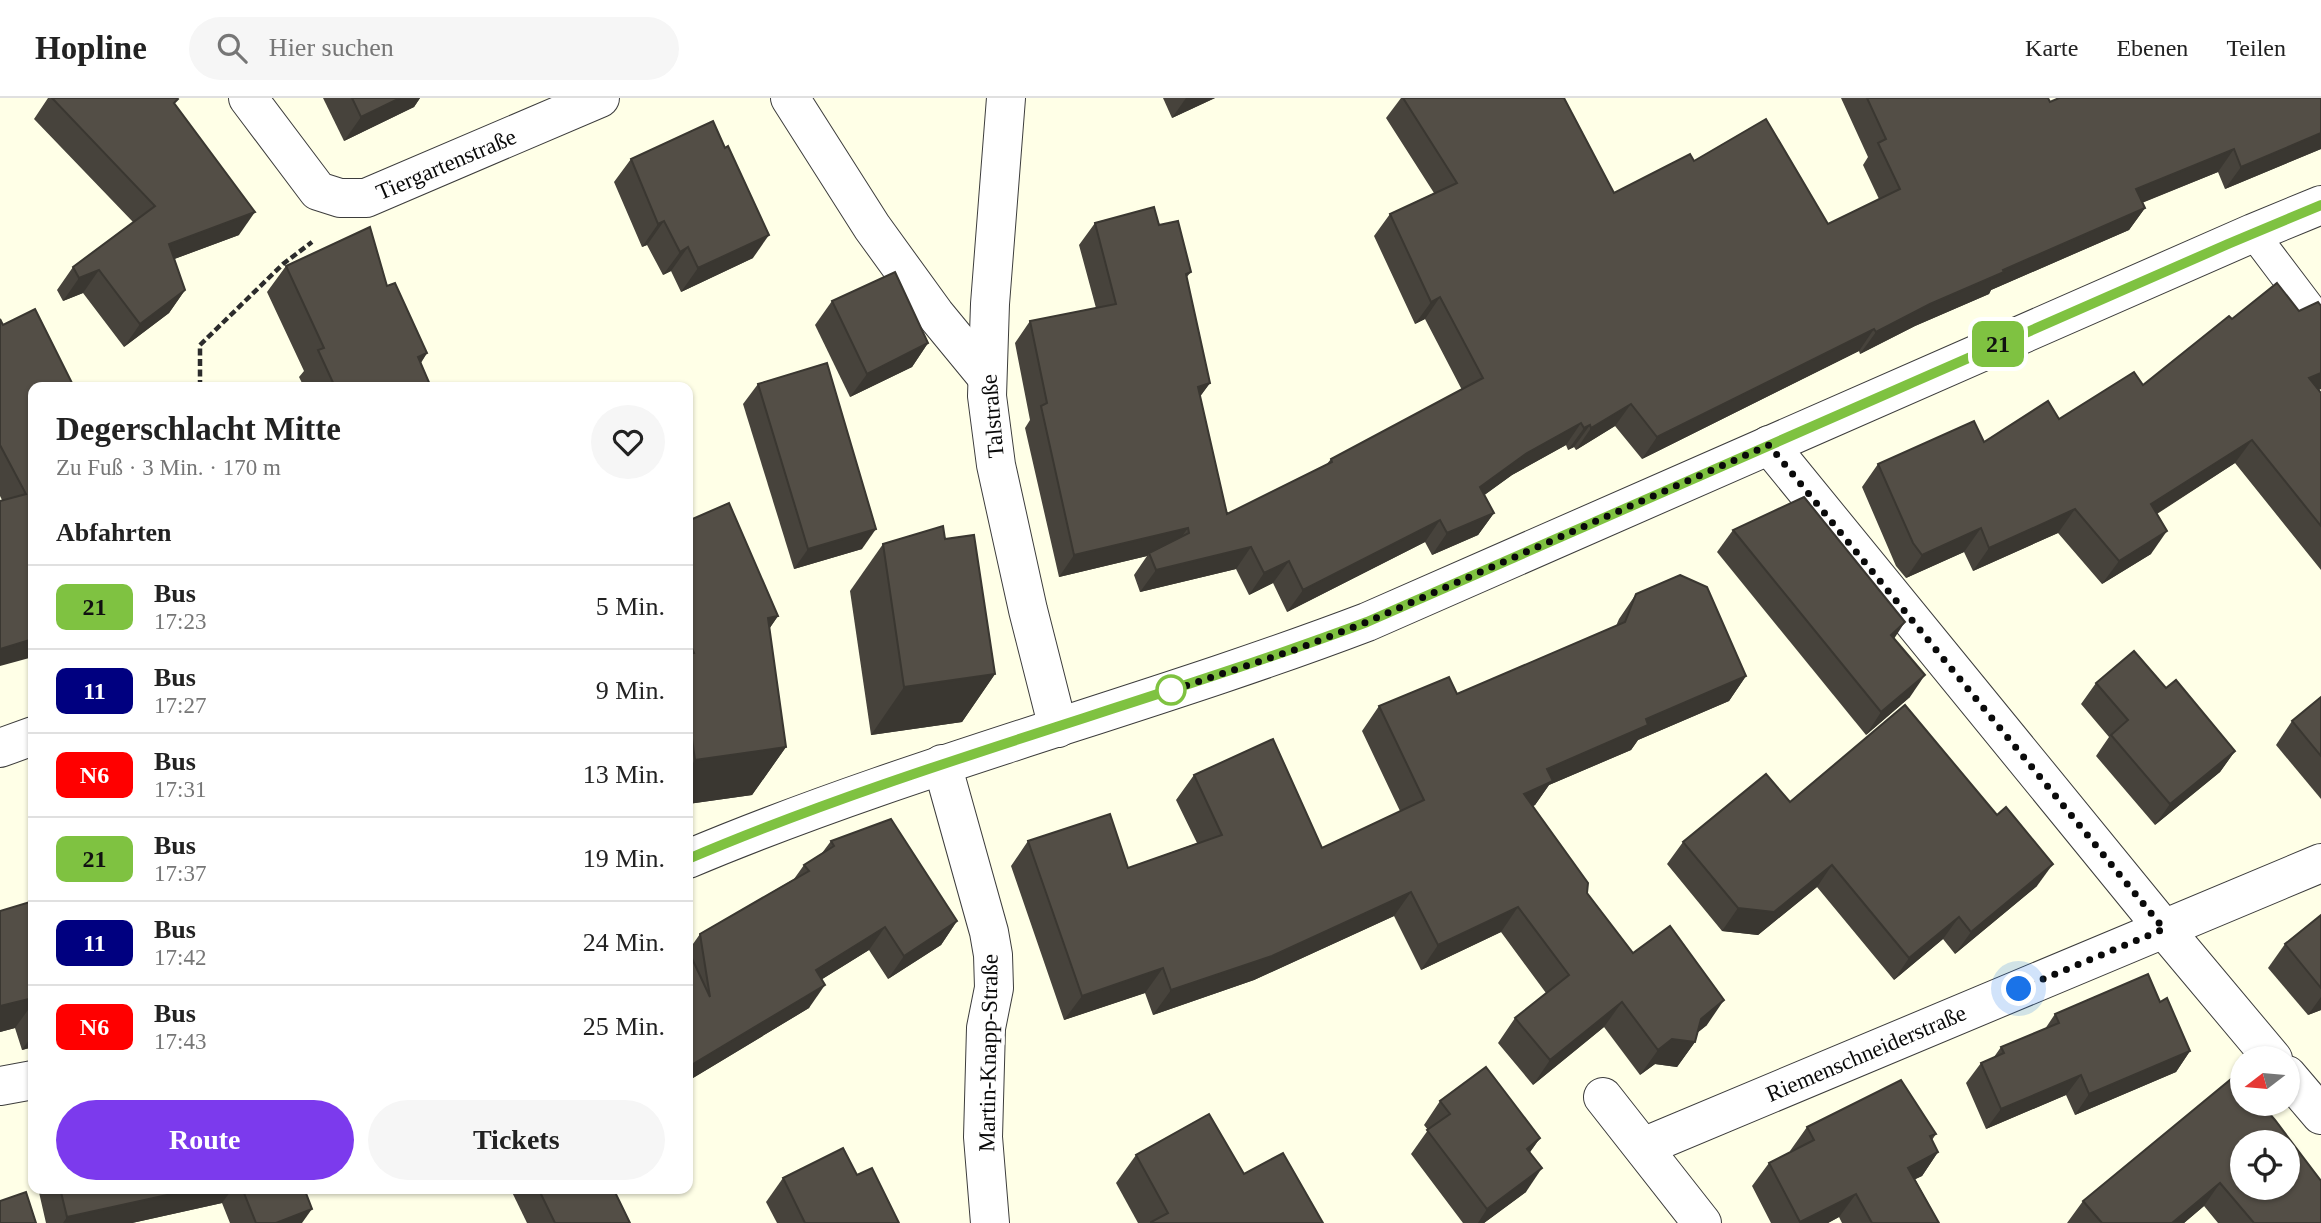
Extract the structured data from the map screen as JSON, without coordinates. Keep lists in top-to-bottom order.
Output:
{
  "streets": {
    "street": [
      "Tiergartenstraße",
      "Talstraße",
      "Martin-Knapp-Straße",
      "Riemenschneiderstraße"
    ]
  },
  "lines": ["bus line 21"],
  "north": "left",
  "page": {
    "header": "Hopline",
    "search": "Hier suchen",
    "nav": ["Karte", "Ebenen", "Teilen"],
    "on_map": "21",
    "heading": [
      ["Degerschlacht Mitte", "Zu Fuß · 3 Min. · 170 m"],
      "Abfahrten"
    ],
    "list": [
      {
        "mark": "21",
        "name": "Bus",
        "note": "17:23",
        "value": "5 Min."
      },
      {
        "mark": "11",
        "name": "Bus",
        "note": "17:27",
        "value": "9 Min."
      },
      {
        "mark": "N6",
        "name": "Bus",
        "note": "17:31",
        "value": "13 Min."
      },
      {
        "mark": "21",
        "name": "Bus",
        "note": "17:37",
        "value": "19 Min."
      },
      {
        "mark": "11",
        "name": "Bus",
        "note": "17:42",
        "value": "24 Min."
      },
      {
        "mark": "N6",
        "name": "Bus",
        "note": "17:43",
        "value": "25 Min."
      }
    ],
    "buttons": ["Route", "Tickets"]
  }
}
